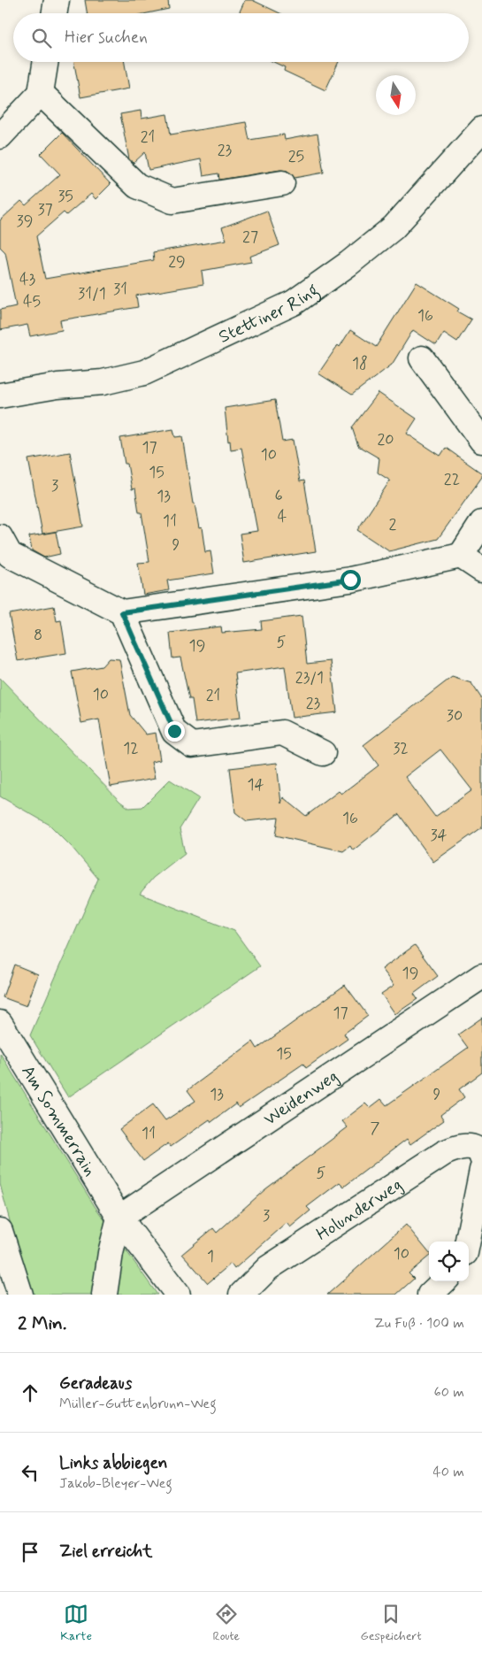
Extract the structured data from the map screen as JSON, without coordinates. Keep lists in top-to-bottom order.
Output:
{
  "streets": {
    "street": [
      "Stettiner Ring",
      "Weidenweg",
      "Am Sommerrain",
      "Holunderweg"
    ]
  },
  "crossings": [
    ["Weidenweg", "Am Sommerrain"]
  ],
  "house_numbers": [
    "21",
    "23",
    "25",
    "35",
    "37",
    "39",
    "27",
    "29",
    "43",
    "31",
    "31/1",
    "45",
    "16",
    "18",
    "20",
    "17",
    "10",
    "15",
    "22",
    "3",
    "6",
    "13",
    "4",
    "11",
    "2",
    "9",
    "8",
    "5",
    "19",
    "23/1",
    "10",
    "21",
    "23",
    "30",
    "12",
    "32",
    "14",
    "16",
    "34",
    "19",
    "17",
    "15",
    "13",
    "9",
    "7",
    "11",
    "5",
    "3",
    "10",
    "1"
  ],
  "north": "bottom",
  "page": {
    "search": "Hier suchen",
    "heading": ["2 Min.", "Zu Fuß · 100 m"],
    "list": [
      ["Geradeaus", "Müller-Guttenbrunn-Weg", "60 m"],
      ["Links abbiegen", "Jakob-Bleyer-Weg", "40 m"],
      "Ziel erreicht"
    ],
    "nav": ["Karte", "Route", "Gespeichert"]
  }
}
